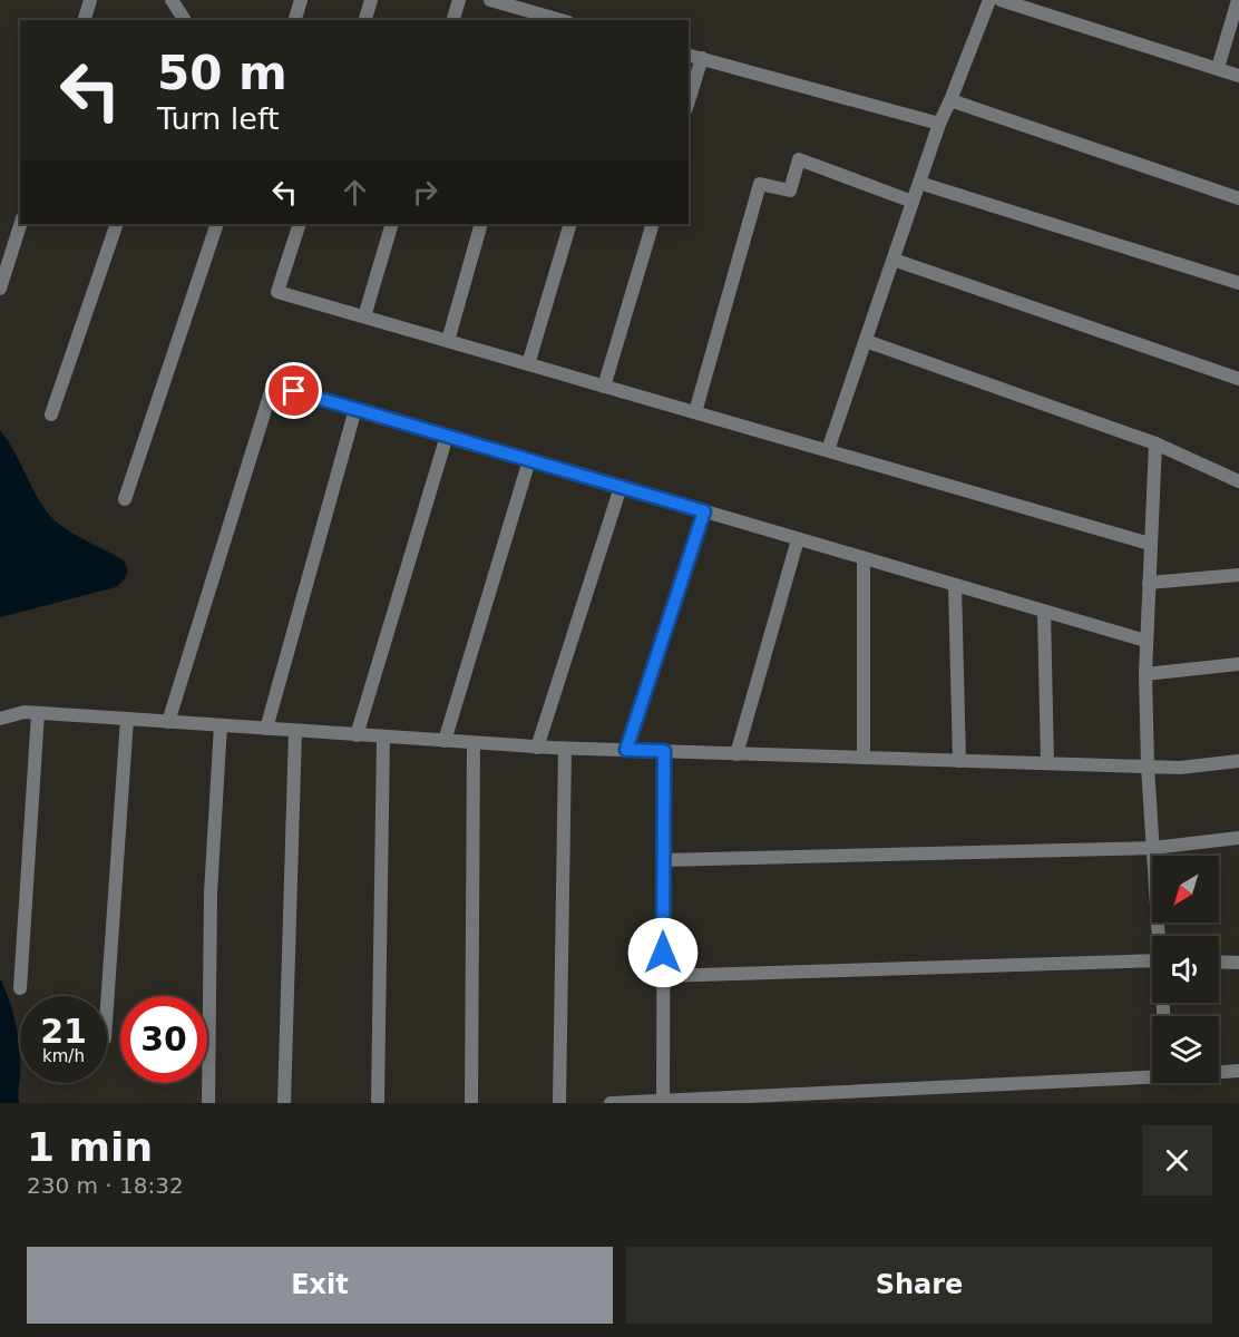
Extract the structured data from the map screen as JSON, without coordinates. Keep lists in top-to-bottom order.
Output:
{
  "north": "bottom left",
  "page": {
    "turn": ["50 m", "Turn left"],
    "speed": "21 km/h",
    "limit": "30",
    "heading": ["1 min", "230 m · 18:32"],
    "buttons": ["Exit", "Share"]
  }
}
